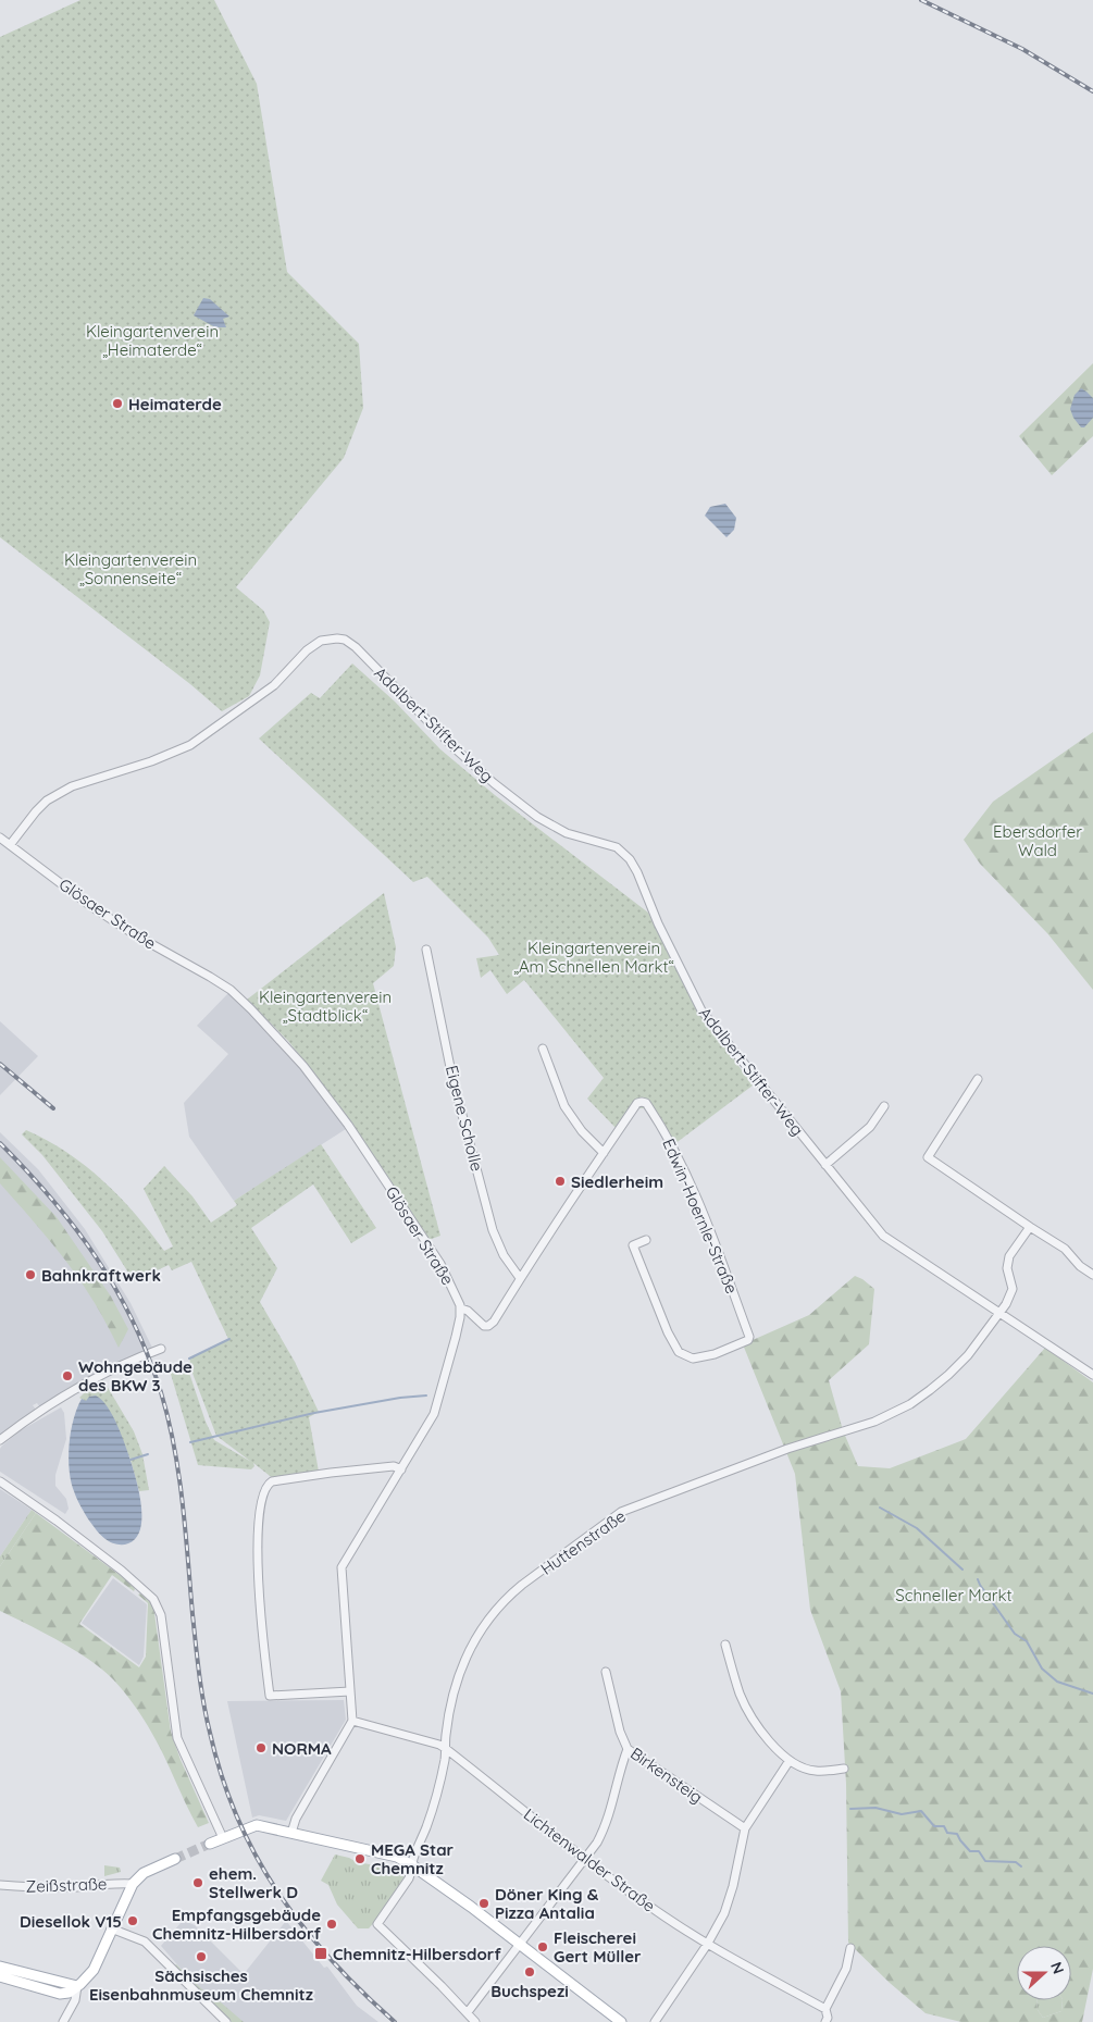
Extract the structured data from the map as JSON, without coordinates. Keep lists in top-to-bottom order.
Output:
{
  "streets": {
    "street": [
      "Adalbert-Stifter-Weg",
      "Glösaer Straße",
      "Eigene Scholle",
      "Edwin-Hoernle-Straße",
      "Huttenstraße",
      "Birkensteig",
      "Lichtenwalder Straße",
      "Zeißstraße"
    ]
  },
  "crossings": [
    ["Adalbert-Stifter-Weg", "Glösaer Straße"],
    ["Adalbert-Stifter-Weg", "Huttenstraße"],
    ["Glösaer Straße", "Edwin-Hoernle-Straße"],
    ["Eigene Scholle", "Edwin-Hoernle-Straße"],
    ["Huttenstraße", "Lichtenwalder Straße"]
  ],
  "parks": [
    "Kleingartenverein „Heimaterde“",
    "Kleingartenverein „Sonnenseite“",
    "Ebersdorfer Wald",
    "Kleingartenverein „Am Schnellen Markt“",
    "Kleingartenverein „Stadtblick“",
    "Schneller Markt"
  ],
  "places": {
    "other": [
      "Heimaterde",
      "Siedlerheim",
      "Bahnkraftwerk",
      "Wohngebäude des BKW 3",
      "NORMA",
      "MEGA Star Chemnitz",
      "ehem. Stellwerk D",
      "Döner King & Pizza Antalia",
      "Diesellok V15",
      "Empfangsgebäude Chemnitz-Hilbersdorf",
      "Fleischerei Gert Müller",
      "Sächsisches Eisenbahnmuseum Chemnitz",
      "Buchspezi"
    ],
    "transit": ["Chemnitz-Hilbersdorf"]
  },
  "north": "right"
}
